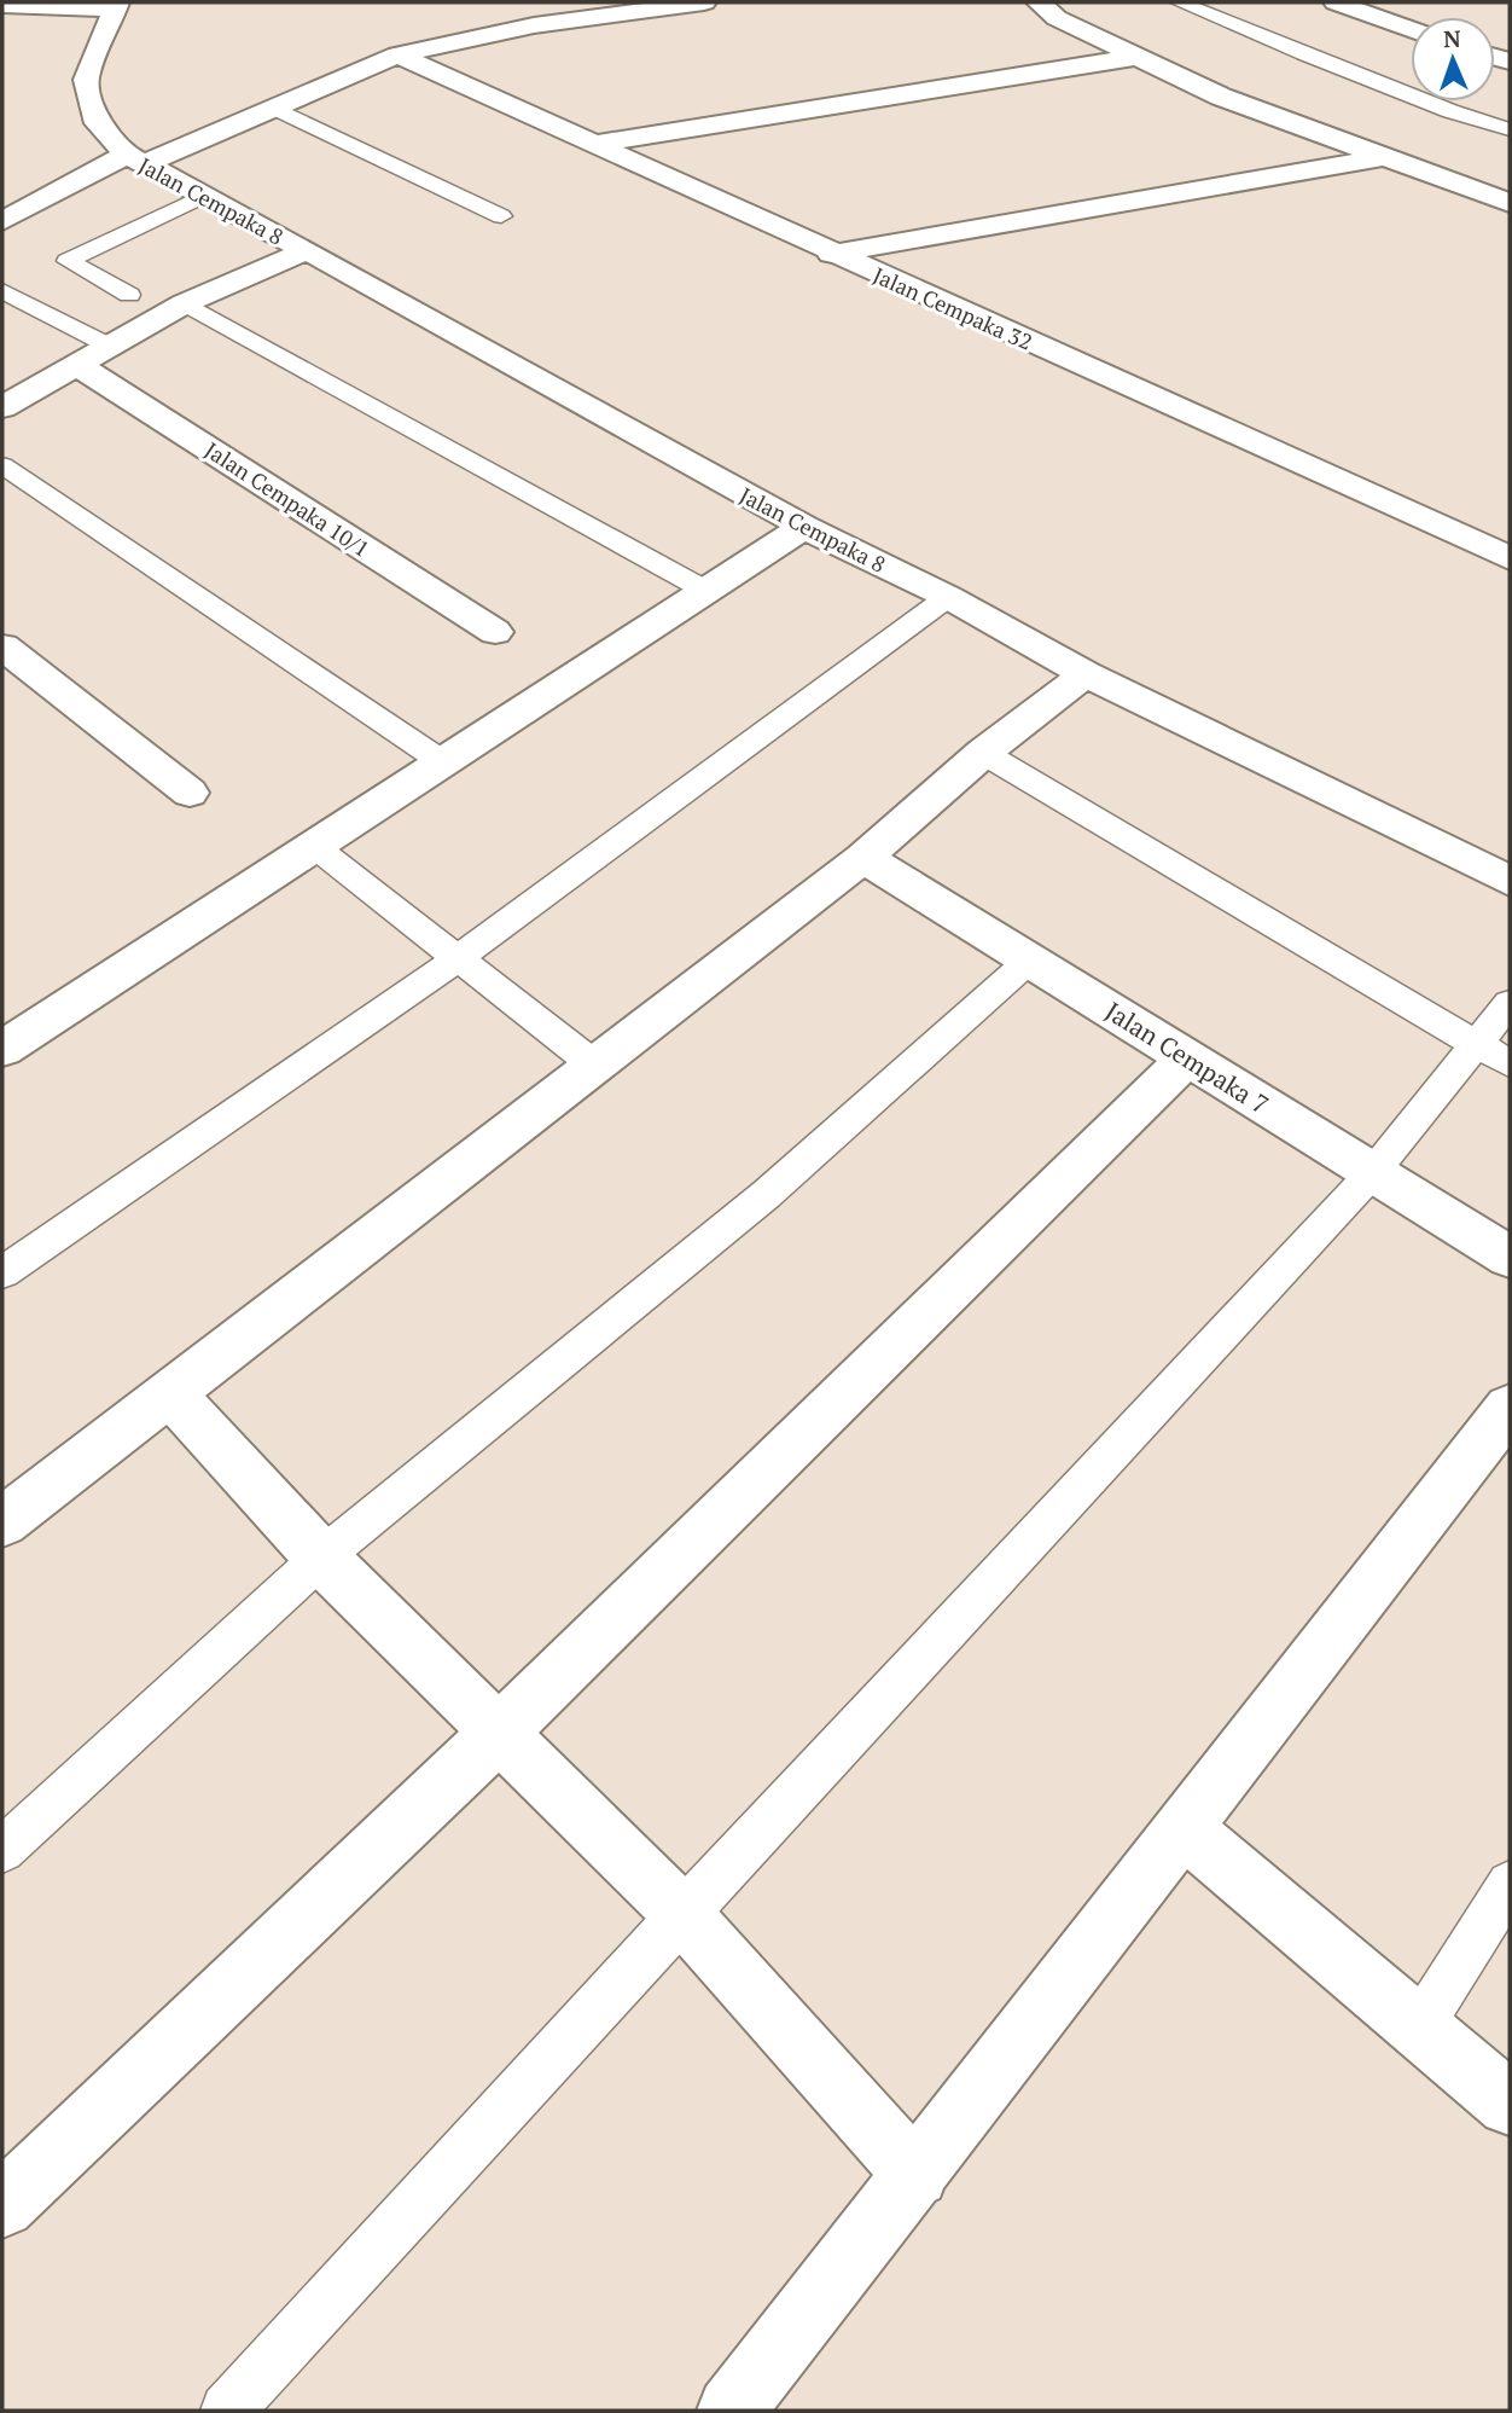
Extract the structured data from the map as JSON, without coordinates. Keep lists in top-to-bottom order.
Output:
{
  "streets": {
    "street": [
      "Jalan Cempaka 8",
      "Jalan Cempaka 32",
      "Jalan Cempaka 10/1",
      "Jalan Cempaka 7"
    ]
  },
  "north": "top"
}
